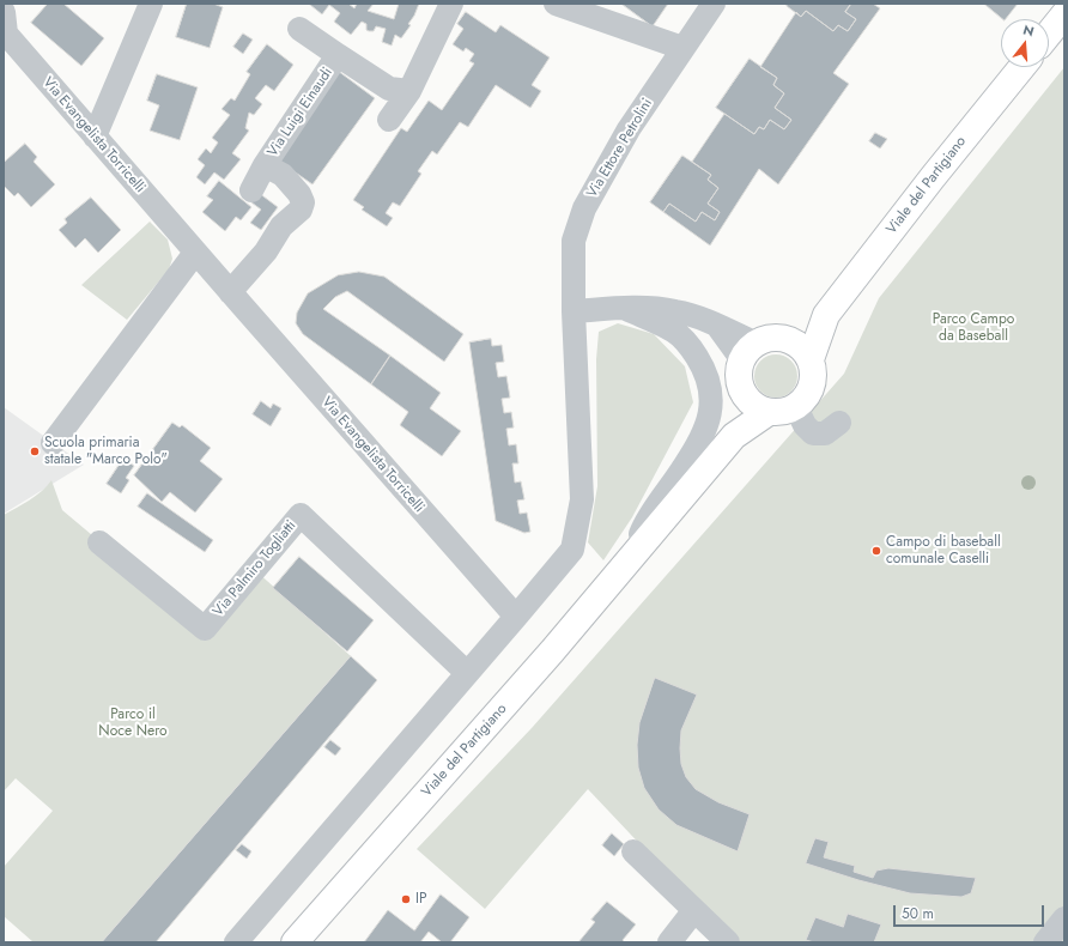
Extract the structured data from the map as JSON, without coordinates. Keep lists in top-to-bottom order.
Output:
{
  "streets": {
    "main road": ["Viale del Partigiano"],
    "street": [
      "Via Luigi Einaudi",
      "Via Evangelista Torricelli",
      "Via Ettore Petrolini",
      "Via Palmiro Togliatti"
    ]
  },
  "parks": ["Parco Campo da Baseball", "Parco il Noce Nero"],
  "places": ["Scuola primaria statale \"Marco Polo\"", "Campo di baseball comunale Caselli", "IP"],
  "scale_bar": "50 m",
  "north": "top"
}
